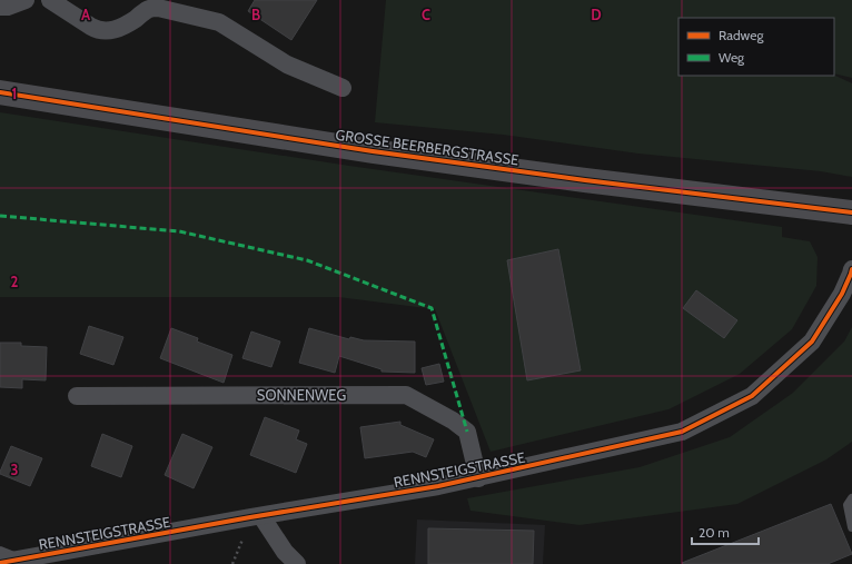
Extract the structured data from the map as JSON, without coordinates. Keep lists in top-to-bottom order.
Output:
{
  "streets": {
    "street": ["GROSSE BEERBERGSTRASSE", "SONNENWEG", "RENNSTEIGSTRASSE"]
  },
  "crossings": [
    ["SONNENWEG", "RENNSTEIGSTRASSE"]
  ],
  "legend": ["Radweg", "Weg"],
  "scale_bar": "20 m",
  "grid": {
    "columns": [
      "A",
      "B",
      "C",
      "D"
    ],
    "rows": ["1", "2", "3"]
  }
}
